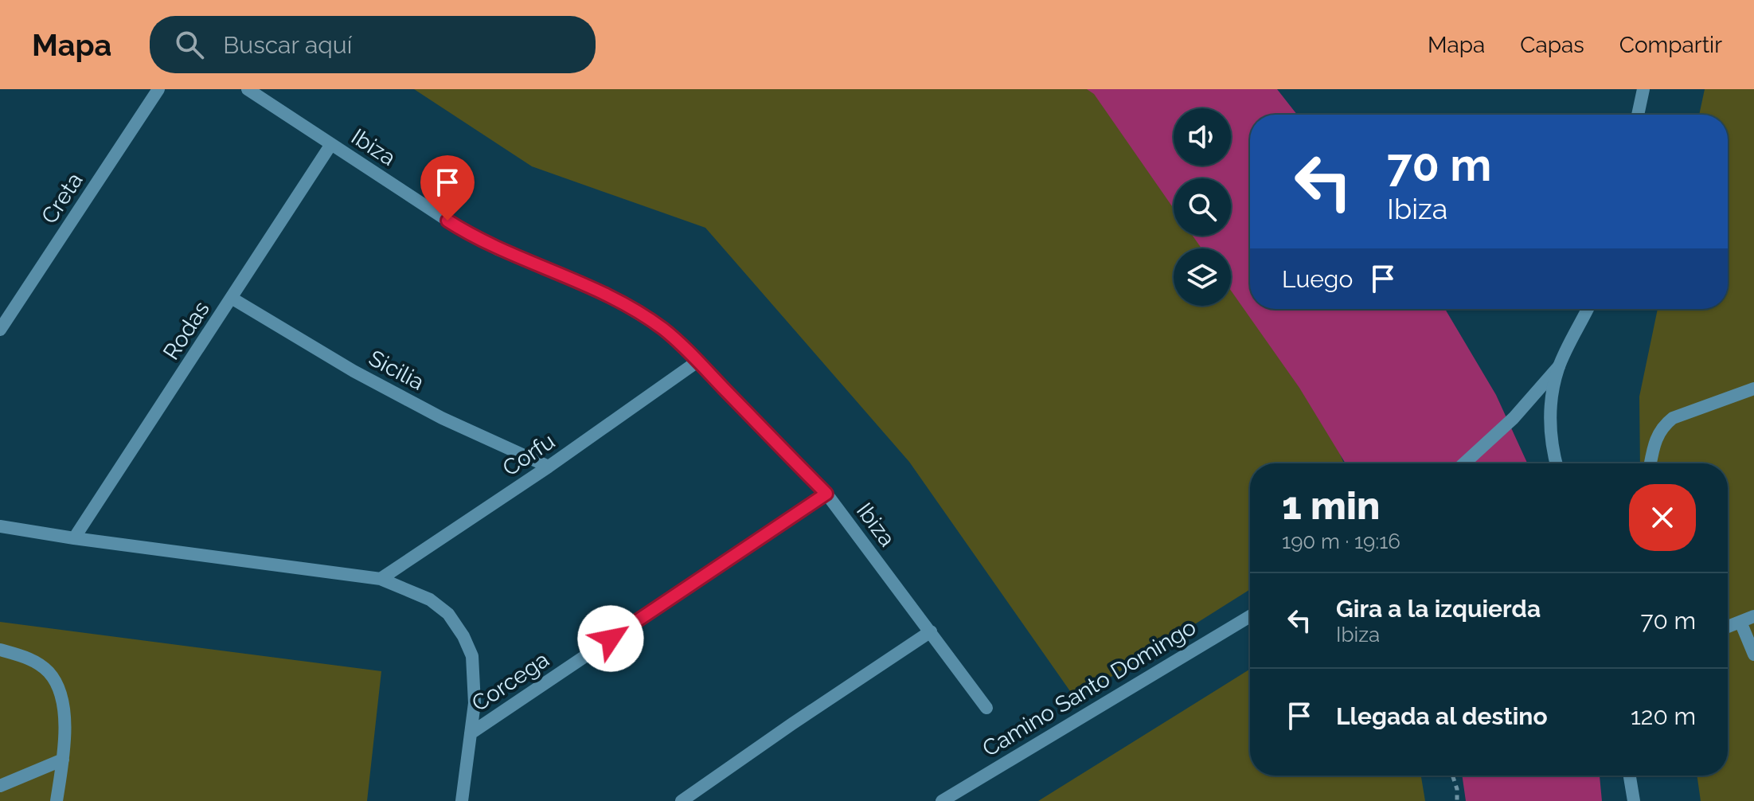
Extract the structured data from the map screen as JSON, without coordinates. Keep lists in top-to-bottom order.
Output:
{
  "streets": {
    "street": [
      "Ibiza",
      "Creta",
      "Rodas",
      "Sicilia",
      "Corfu",
      "Corcega",
      "Camino Santo Domingo"
    ]
  },
  "crossings": [
    ["Ibiza", "Rodas"],
    ["Ibiza", "Corfu"],
    ["Ibiza", "Corcega"],
    ["Rodas", "Sicilia"],
    ["Sicilia", "Corfu"]
  ],
  "page": {
    "header": "Mapa",
    "search": "Buscar aquí",
    "nav": ["Mapa", "Capas", "Compartir"],
    "turn": ["70 m", "Ibiza"],
    "then": "Luego",
    "heading": ["1 min", "190 m · 19:16"],
    "list": [
      {
        "name": "Gira a la izquierda",
        "note": "Ibiza",
        "value": "70 m"
      },
      {
        "name": "Llegada al destino",
        "value": "120 m"
      }
    ]
  }
}
